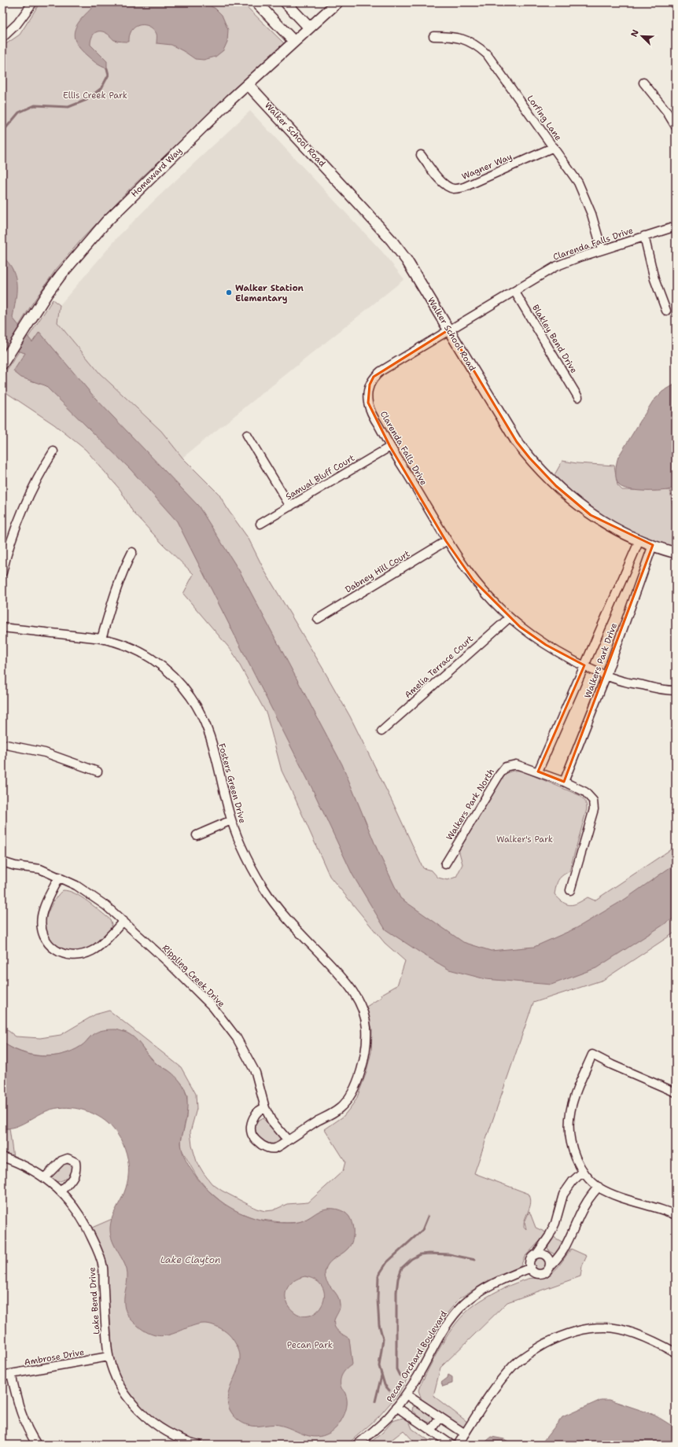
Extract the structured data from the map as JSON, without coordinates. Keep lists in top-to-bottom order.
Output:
{
  "streets": {
    "street": [
      "Lorfing Lane",
      "Walker School Road",
      "Wagner Way",
      "Homeward Way",
      "Clarenda Falls Drive",
      "Blakley Bend Drive",
      "Samual Bluff Court",
      "Dabney Hill Court",
      "Walkers Park Drive",
      "Amelia Terrace Court",
      "Fosters Green Drive",
      "Walkers Park North",
      "Rippling Creek Drive",
      "Lake Bend Drive",
      "Pecan Orchard Boulevard",
      "Ambrose Drive"
    ]
  },
  "crossings": [
    ["Lorfing Lane", "Wagner Way"],
    ["Lorfing Lane", "Clarenda Falls Drive"],
    ["Walker School Road", "Homeward Way"],
    ["Walker School Road", "Clarenda Falls Drive"],
    ["Walker School Road", "Walkers Park Drive"],
    ["Clarenda Falls Drive", "Blakley Bend Drive"],
    ["Clarenda Falls Drive", "Samual Bluff Court"],
    ["Clarenda Falls Drive", "Dabney Hill Court"],
    ["Clarenda Falls Drive", "Walkers Park Drive"],
    ["Clarenda Falls Drive", "Amelia Terrace Court"],
    ["Walkers Park Drive", "Walkers Park North"],
    ["Fosters Green Drive", "Rippling Creek Drive"],
    ["Lake Bend Drive", "Ambrose Drive"]
  ],
  "water": ["Lake Clayton"],
  "parks": ["Ellis Creek Park", "Walker's Park", "Pecan Park"],
  "places": ["Walker Station Elementary"],
  "north": "top left"
}
